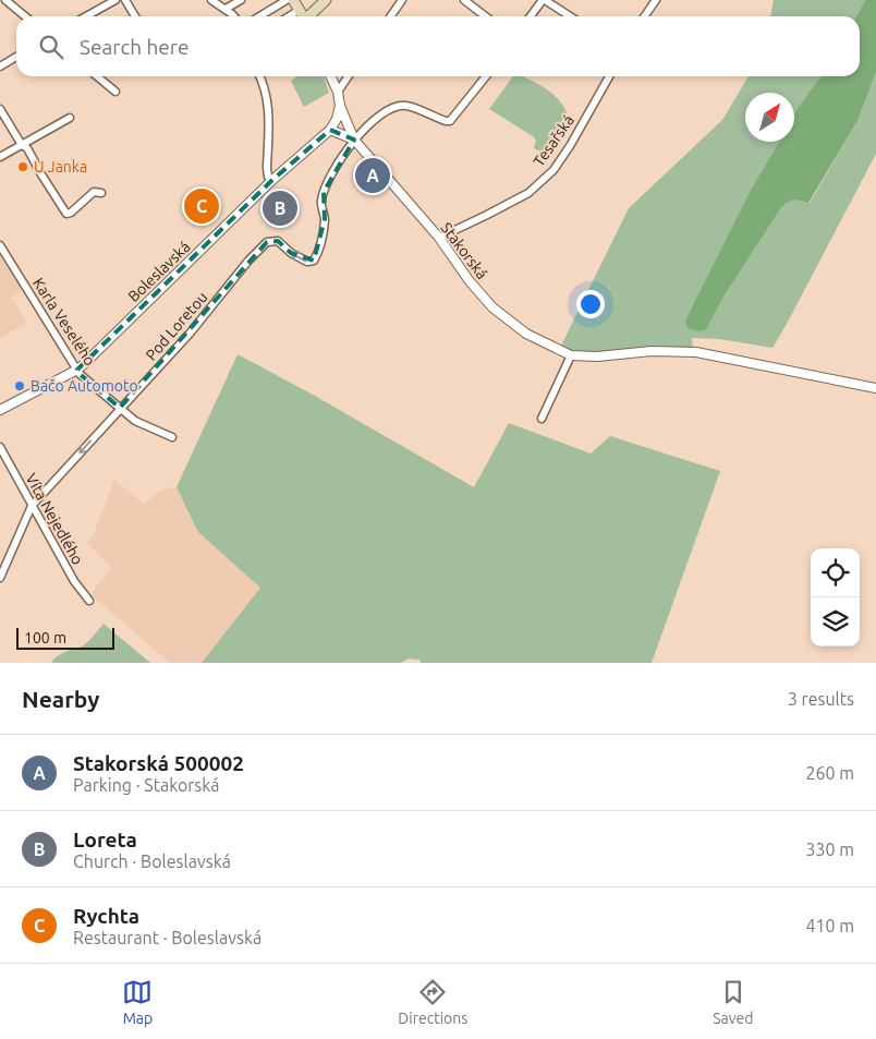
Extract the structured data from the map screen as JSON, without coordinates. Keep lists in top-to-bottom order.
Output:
{
  "streets": {
    "street": [
      "Tesařská",
      "Stakorská",
      "Boleslavská",
      "Karla Veselého",
      "Pod Loretou",
      "Víta Nejedlého"
    ]
  },
  "crossings": [
    ["Tesařská", "Stakorská"],
    ["Stakorská", "Pod Loretou"],
    ["Boleslavská", "Karla Veselého"],
    ["Karla Veselého", "Pod Loretou"],
    ["Pod Loretou", "Víta Nejedlého"]
  ],
  "one_way": ["Pod Loretou"],
  "places": ["U Janka", "Bačo Automoto"],
  "scale_bar": "100 m",
  "north": "top right",
  "page": {
    "search": "Search here",
    "pins": ["A", "C", "B"],
    "scale": "100 m",
    "heading": ["Nearby", "3 results"],
    "list": [
      {
        "mark": "A",
        "name": "Stakorská 500002",
        "note": "Parking · Stakorská",
        "value": "260 m"
      },
      {
        "mark": "B",
        "name": "Loreta",
        "note": "Church · Boleslavská",
        "value": "330 m"
      },
      {
        "mark": "C",
        "name": "Rychta",
        "note": "Restaurant · Boleslavská",
        "value": "410 m"
      }
    ],
    "nav": ["Map", "Directions", "Saved"]
  }
}
